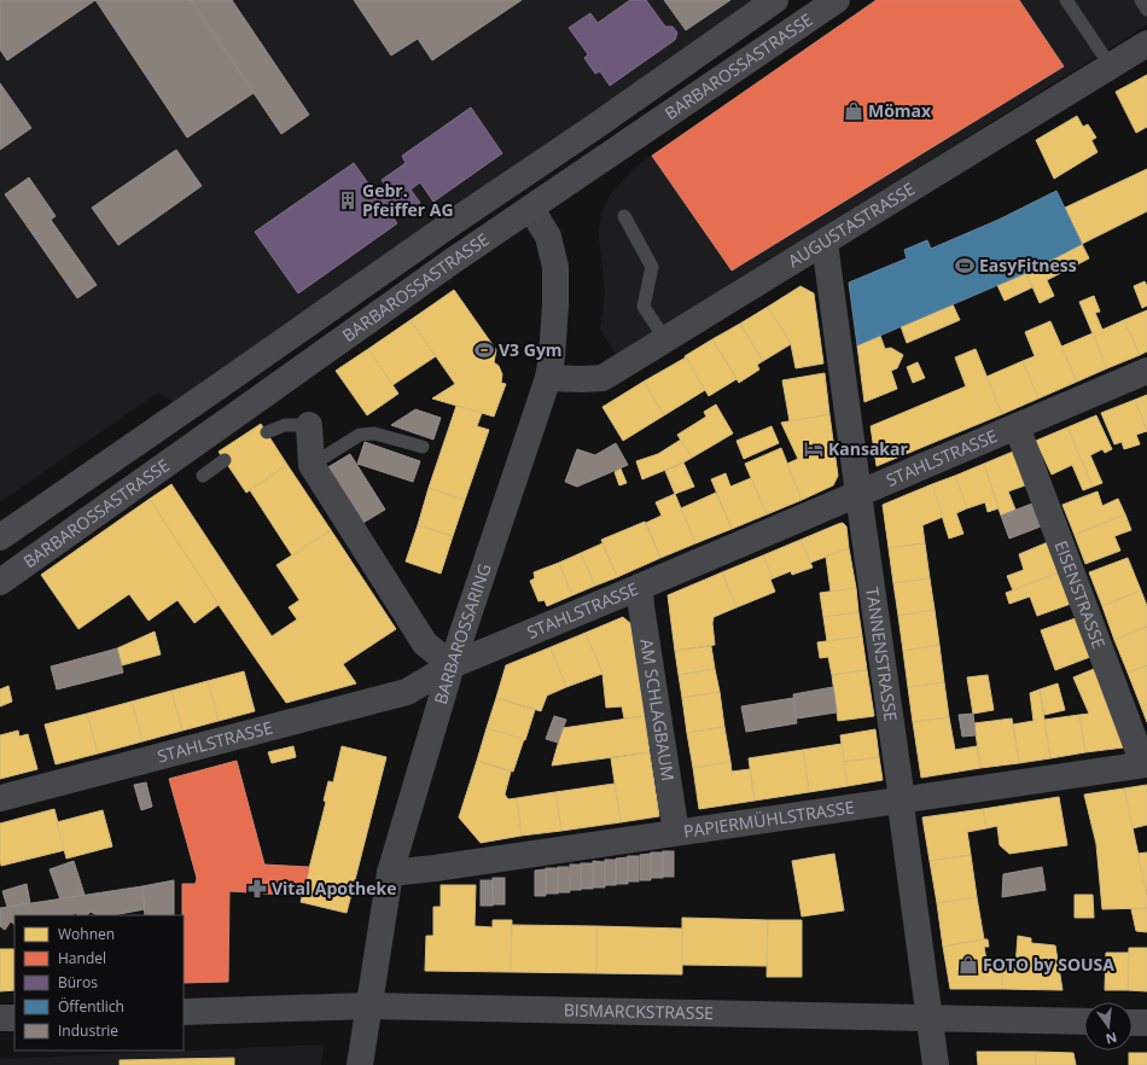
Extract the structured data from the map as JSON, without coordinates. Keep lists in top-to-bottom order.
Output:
{
  "streets": {
    "main road": ["BARBAROSSASTRASSE"],
    "street": [
      "AUGUSTASTRASSE",
      "STAHLSTRASSE",
      "EISENSTRASSE",
      "BARBAROSSARING",
      "TANNENSTRASSE",
      "AM SCHLAGBAUM",
      "PAPIERMÜHLSTRASSE",
      "BISMARCKSTRASSE"
    ]
  },
  "crossings": [
    ["BARBAROSSASTRASSE", "BARBAROSSARING"],
    ["AUGUSTASTRASSE", "BARBAROSSARING"],
    ["AUGUSTASTRASSE", "TANNENSTRASSE"],
    ["STAHLSTRASSE", "EISENSTRASSE"],
    ["STAHLSTRASSE", "BARBAROSSARING"],
    ["STAHLSTRASSE", "TANNENSTRASSE"],
    ["STAHLSTRASSE", "AM SCHLAGBAUM"],
    ["EISENSTRASSE", "PAPIERMÜHLSTRASSE"],
    ["BARBAROSSARING", "PAPIERMÜHLSTRASSE"],
    ["BARBAROSSARING", "BISMARCKSTRASSE"],
    ["TANNENSTRASSE", "PAPIERMÜHLSTRASSE"],
    ["TANNENSTRASSE", "BISMARCKSTRASSE"],
    ["AM SCHLAGBAUM", "PAPIERMÜHLSTRASSE"]
  ],
  "places": {
    "shop": ["Mömax", "FOTO by SOUSA"],
    "building": ["Gebr. Pfeiffer AG"],
    "sports": ["EasyFitness", "V3 Gym"],
    "hotel": ["Kansakar"],
    "pharmacy": ["Vital Apotheke"]
  },
  "legend": [
    "Wohnen",
    "Handel",
    "Büros",
    "Öffentlich",
    "Industrie"
  ],
  "north": "bottom"
}
